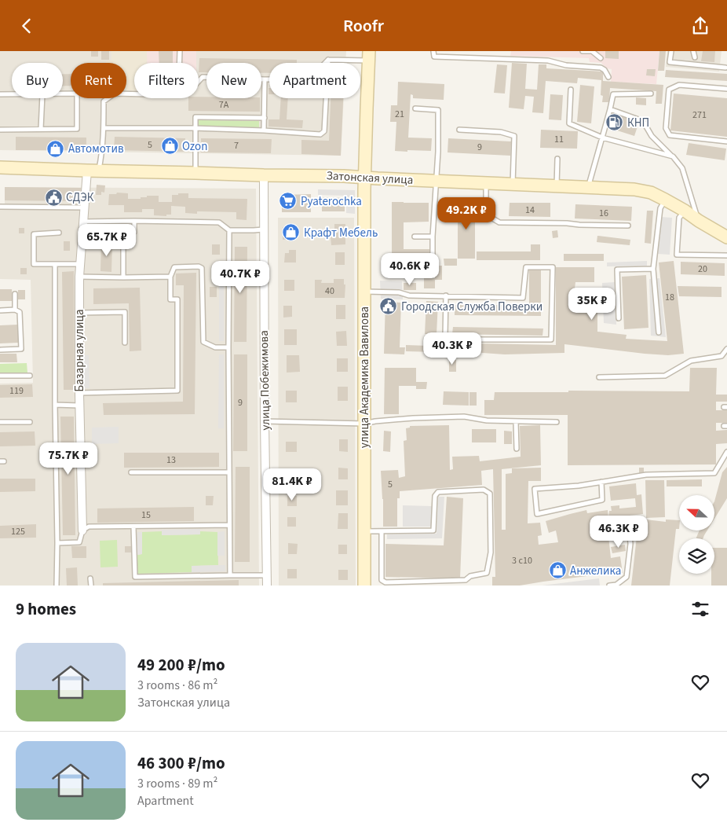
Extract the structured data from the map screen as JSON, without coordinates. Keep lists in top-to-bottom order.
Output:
{
  "streets": {
    "main road": ["Затонская улица", "улица Академика Вавилова"],
    "street": ["Базарная улица", "улица Побежимова"]
  },
  "crossings": [
    ["Затонская улица", "Базарная улица"],
    ["Затонская улица", "улица Академика Вавилова"],
    ["Затонская улица", "улица Побежимова"]
  ],
  "places": {
    "fuel station": ["КНП"],
    "shop": [
      "Ozon",
      "Автомотив",
      "Крафт Мебель",
      "Анжелика"
    ],
    "public building": ["СДЭК", "Городская Служба Поверки"],
    "supermarket": ["Pyaterochka"]
  },
  "house_numbers": [
    "7А",
    "21",
    "271",
    "11",
    "5",
    "7",
    "9",
    "14",
    "16",
    "20",
    "40",
    "18",
    "119",
    "9",
    "13",
    "5",
    "15",
    "125",
    "3 с10"
  ],
  "north": "left",
  "page": {
    "header": "Roofr",
    "chip": [
      "Buy",
      "Rent",
      "Filters",
      "New",
      "Apartment"
    ],
    "price": [
      "49.2K ₽",
      "65.7K ₽",
      "40.6K ₽",
      "40.7K ₽",
      "35K ₽",
      "40.3K ₽",
      "75.7K ₽",
      "81.4K ₽",
      "46.3K ₽"
    ],
    "heading": "9 homes",
    "list": [
      {
        "name": "49 200 ₽/mo",
        "note": "3 rooms · 86 m² · Затонская улица"
      },
      {
        "name": "46 300 ₽/mo",
        "note": "3 rooms · 89 m² · Apartment"
      }
    ]
  }
}
